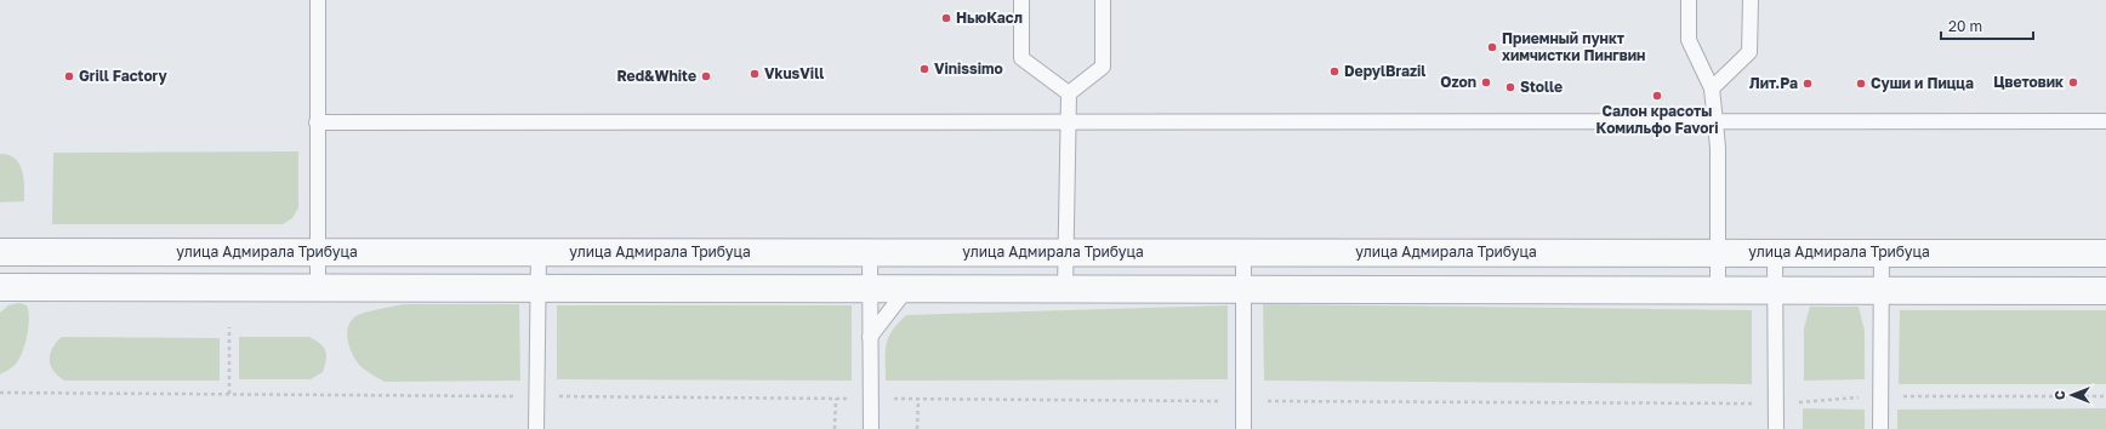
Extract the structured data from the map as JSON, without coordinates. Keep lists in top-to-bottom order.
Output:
{
  "streets": {
    "street": ["улица Адмирала Трибуца"]
  },
  "places": [
    "НьюКасл",
    "Приемный пункт химчистки Пингвин",
    "Vinissimo",
    "DepylBrazil",
    "VkusVill",
    "Grill Factory",
    "Red&White",
    "Ozon",
    "Цветовик",
    "Лит.Ра",
    "Суши и Пицца",
    "Stolle",
    "Салон красоты Комильфо Favori"
  ],
  "scale_bar": "20 m",
  "north": "left"
}
